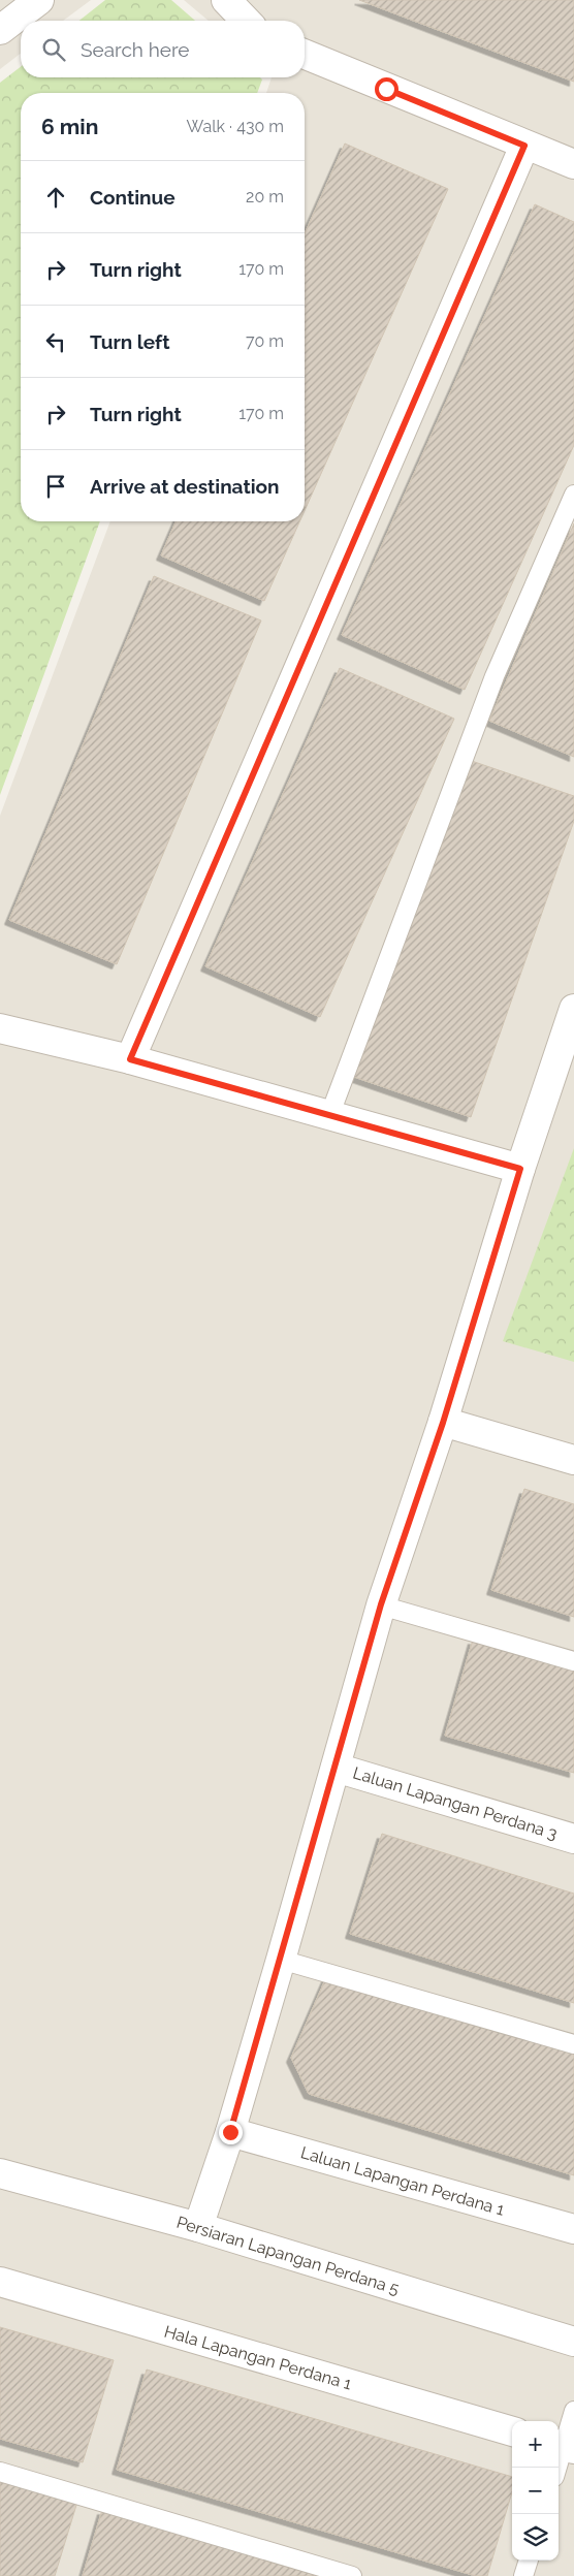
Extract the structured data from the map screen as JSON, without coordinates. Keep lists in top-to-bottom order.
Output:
{
  "streets": {
    "street": [
      "Laluan Lapangan Perdana 3",
      "Laluan Lapangan Perdana 1",
      "Persiaran Lapangan Perdana 5",
      "Hala Lapangan Perdana 1"
    ]
  },
  "page": {
    "search": "Search here",
    "heading": ["6 min", "Walk · 430 m"],
    "list": [
      ["Continue", "20 m"],
      ["Turn right", "170 m"],
      ["Turn left", "70 m"],
      ["Turn right", "170 m"],
      "Arrive at destination"
    ],
    "map_buttons": ["+", "−"]
  }
}
